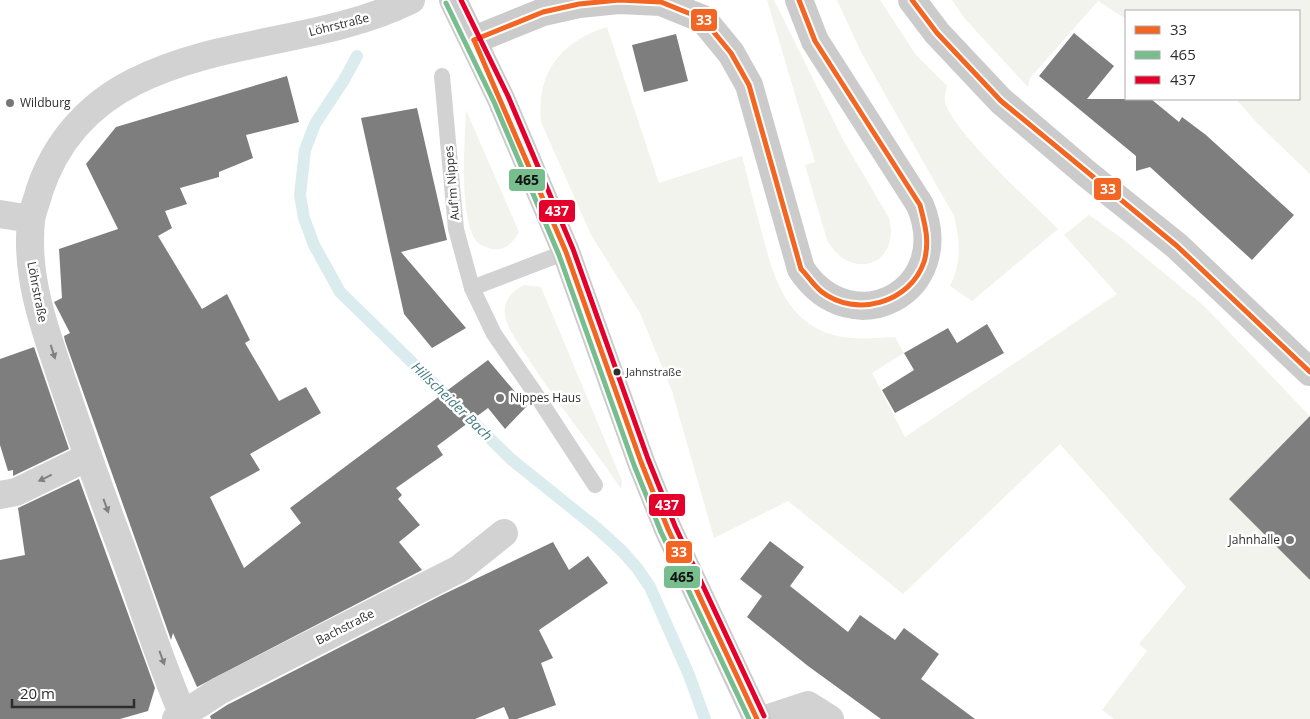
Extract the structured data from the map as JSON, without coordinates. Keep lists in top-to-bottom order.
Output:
{
  "streets": {
    "street": ["Löhrstraße", "Bachstraße"],
    "lane": ["Auf'm Nippes"]
  },
  "crossings": [
    ["Löhrstraße", "Bachstraße"]
  ],
  "one_way": ["Löhrstraße"],
  "water": ["Hillscheider Bach"],
  "places": [
    "Wildburg",
    "Jahnstraße",
    "Nippes Haus",
    "Jahnhalle"
  ],
  "lines": ["transit line 33", "transit line 437", "transit line 465"],
  "legend": ["33", "465", "437"],
  "scale_bar": "20 m"
}
